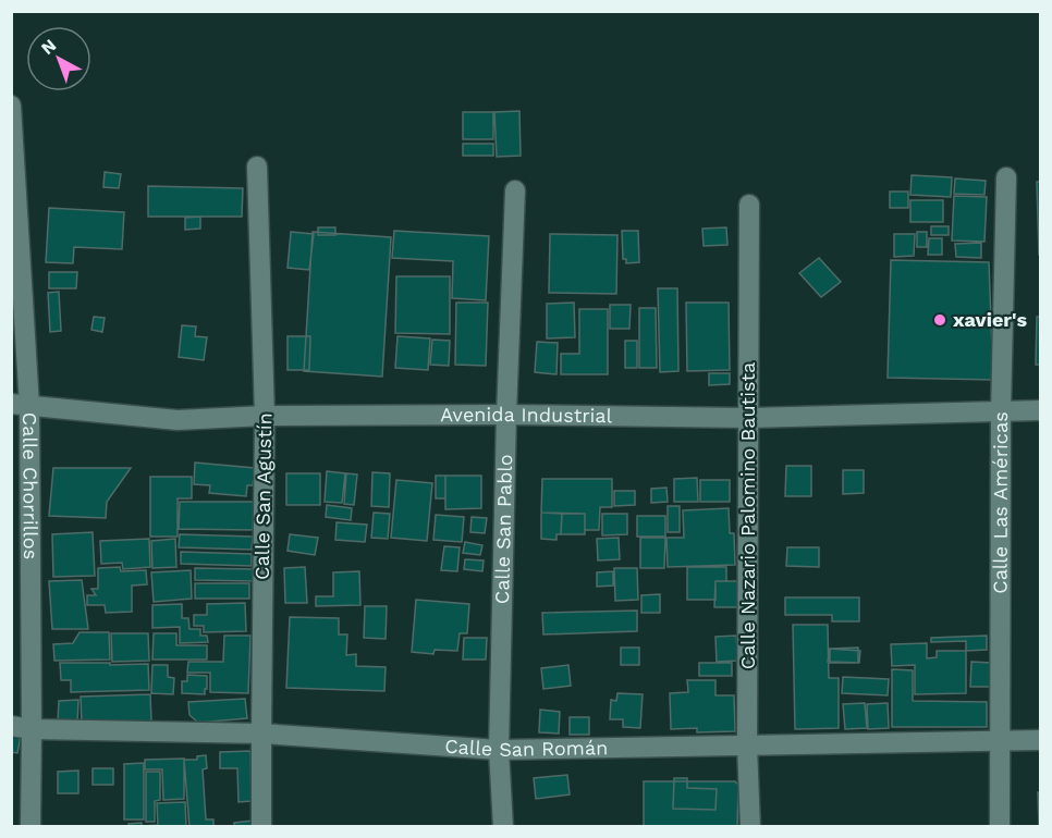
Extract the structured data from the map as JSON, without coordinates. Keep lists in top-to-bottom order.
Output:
{
  "streets": {
    "street": [
      "Avenida Industrial",
      "Calle Chorrillos",
      "Calle San Agustín",
      "Calle Las Américas",
      "Calle Nazario Palomino Bautista",
      "Calle San Pablo",
      "Calle San Román"
    ]
  },
  "crossings": [
    ["Avenida Industrial", "Calle Chorrillos"],
    ["Avenida Industrial", "Calle San Agustín"],
    ["Avenida Industrial", "Calle Las Américas"],
    ["Avenida Industrial", "Calle Nazario Palomino Bautista"],
    ["Avenida Industrial", "Calle San Pablo"],
    ["Calle Chorrillos", "Calle San Román"],
    ["Calle San Agustín", "Calle San Román"],
    ["Calle Las Américas", "Calle San Román"],
    ["Calle Nazario Palomino Bautista", "Calle San Román"],
    ["Calle San Pablo", "Calle San Román"]
  ],
  "places": ["xavier's"],
  "north": "top left"
}
